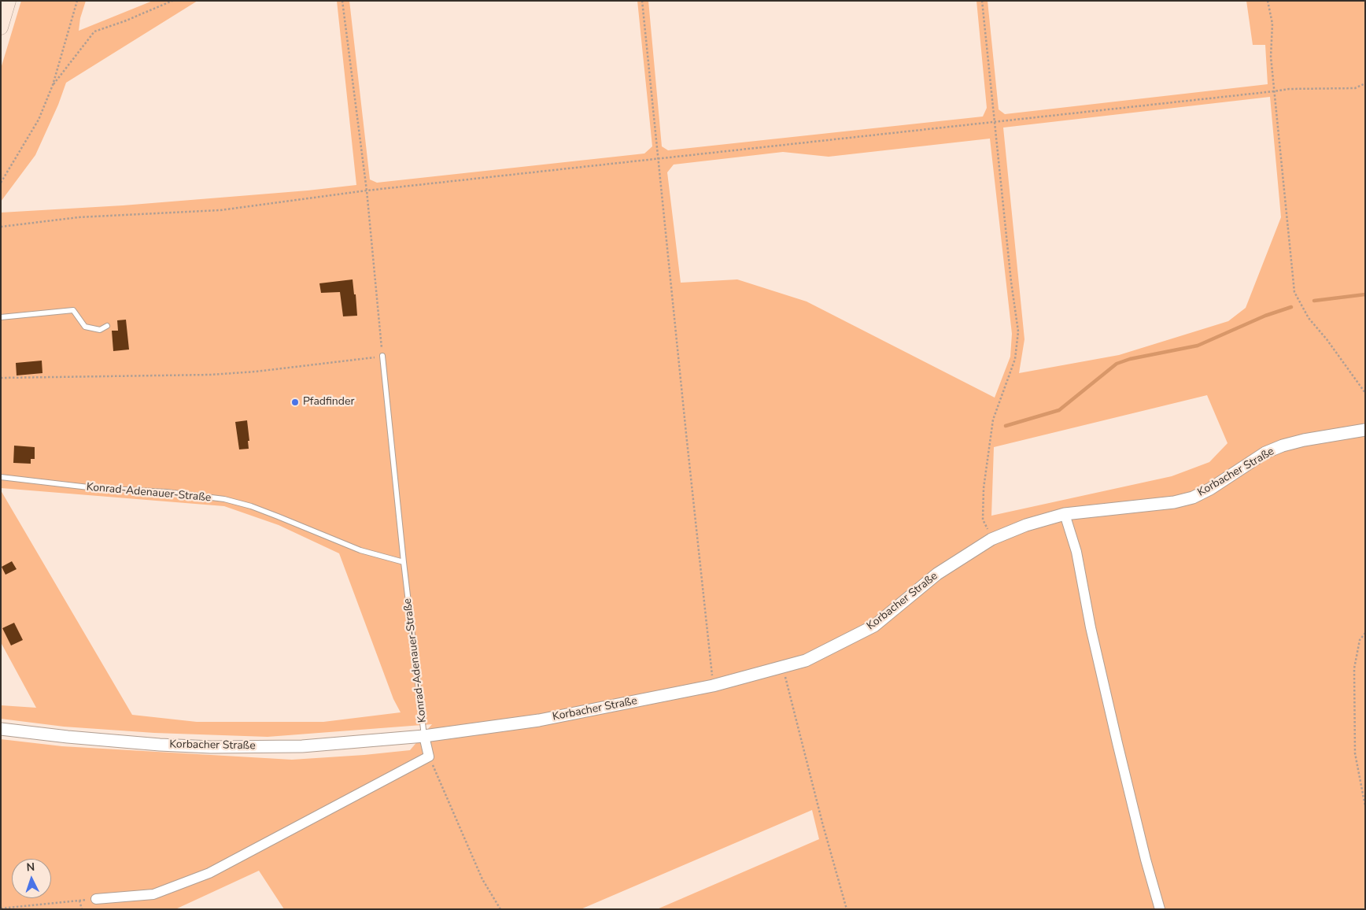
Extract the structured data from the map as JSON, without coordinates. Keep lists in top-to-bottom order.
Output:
{
  "streets": {
    "street": ["Korbacher Straße"],
    "lane": ["Konrad-Adenauer-Straße"]
  },
  "crossings": [
    ["Korbacher Straße", "Konrad-Adenauer-Straße"]
  ],
  "places": ["Pfadfinder"],
  "north": "top"
}
